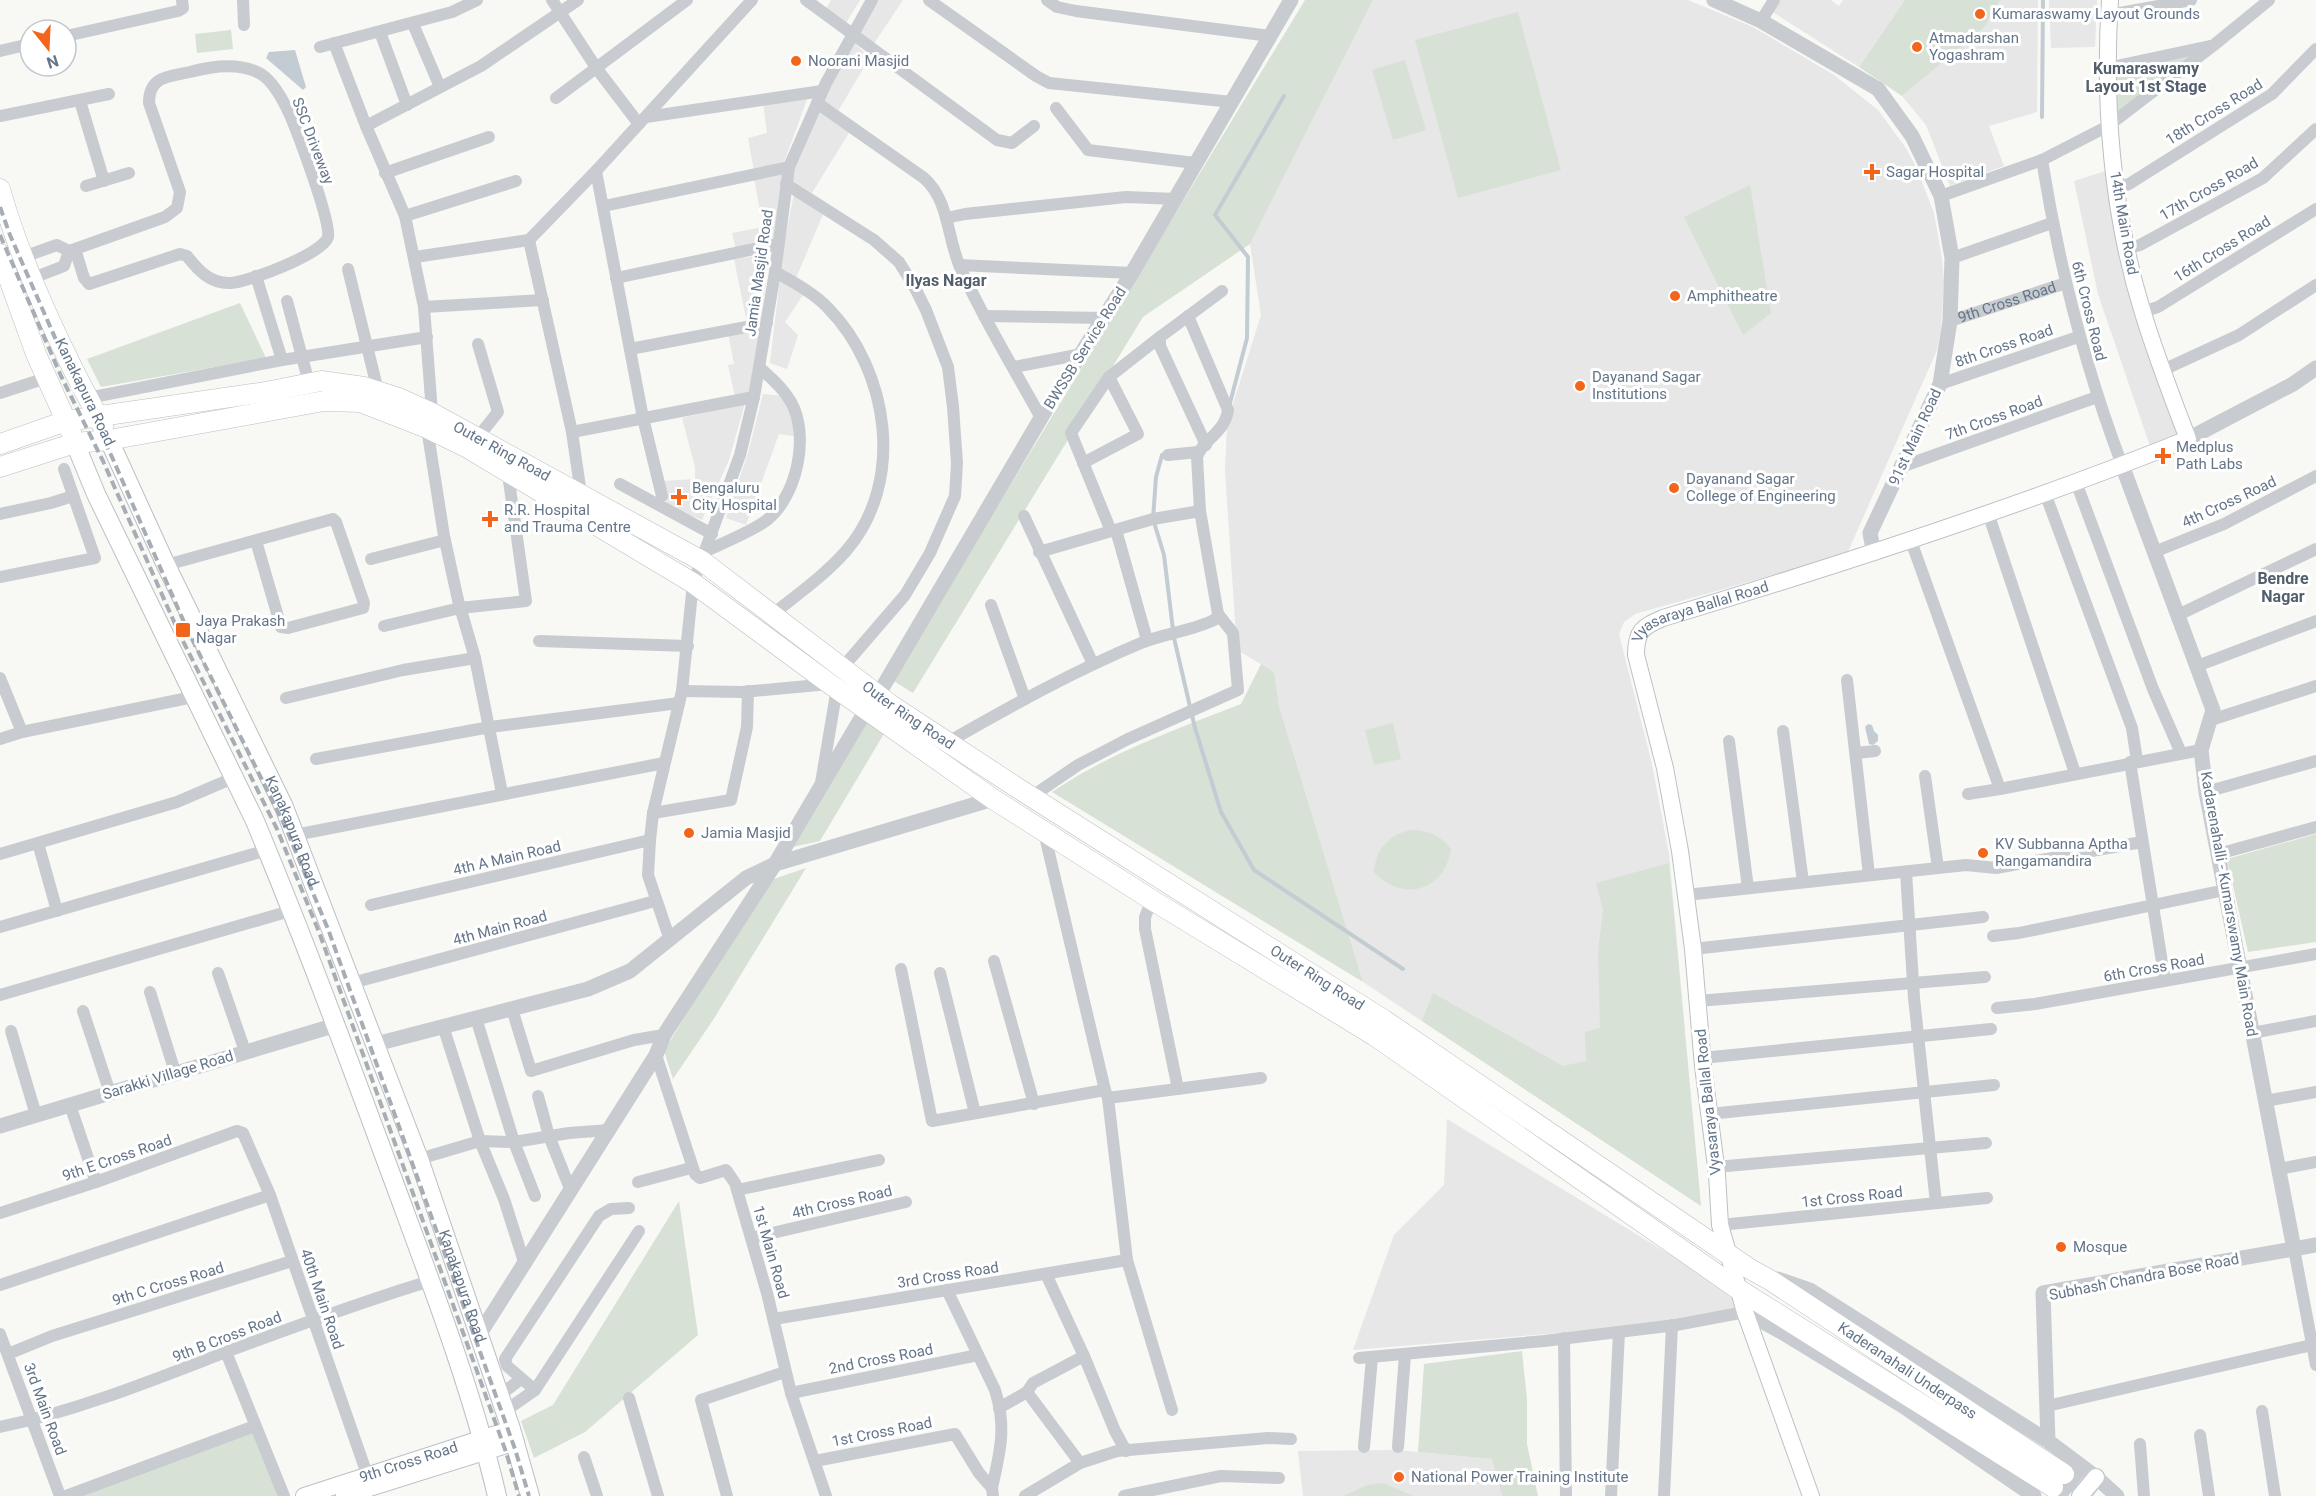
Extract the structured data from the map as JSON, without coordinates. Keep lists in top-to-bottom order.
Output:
{
  "streets": {
    "highway": ["Kanakapura Road", "Outer Ring Road", "Kaderanahali Underpass"],
    "main road": ["14th Main Road", "9th Cross Road", "Vyasaraya Ballal Road"],
    "street": [
      "18th Cross Road",
      "SSC Driveway",
      "17th Cross Road",
      "16th Cross Road",
      "Jamia Masjid Road",
      "6th Cross Road",
      "8th Cross Road",
      "BWSSB Service Road",
      "7th Cross Road",
      "91st Main Road",
      "4th Cross Road",
      "4th A Main Road",
      "Kadarenahalli - Kumarswamy Main Road",
      "4th Main Road",
      "Sarakki Village Road",
      "9th E Cross Road",
      "1st Cross Road",
      "1st Main Road",
      "3rd Cross Road",
      "Subhash Chandra Bose Road",
      "9th C Cross Road",
      "40th Main Road",
      "9th B Cross Road",
      "2nd Cross Road",
      "3rd Main Road"
    ]
  },
  "crossings": [
    ["18th Cross Road", "14th Main Road"],
    ["17th Cross Road", "14th Main Road"],
    ["14th Main Road", "16th Cross Road"],
    ["14th Main Road", "Vyasaraya Ballal Road"],
    ["Jamia Masjid Road", "Outer Ring Road"],
    ["Jamia Masjid Road", "4th A Main Road"],
    ["Jamia Masjid Road", "4th Main Road"],
    ["9th Cross Road", "6th Cross Road"],
    ["9th Cross Road", "Kanakapura Road"],
    ["9th Cross Road", "91st Main Road"],
    ["9th Cross Road", "40th Main Road"],
    ["6th Cross Road", "8th Cross Road"],
    ["6th Cross Road", "7th Cross Road"],
    ["6th Cross Road", "Vyasaraya Ballal Road"],
    ["6th Cross Road", "Kadarenahalli - Kumarswamy Main Road"],
    ["8th Cross Road", "91st Main Road"],
    ["BWSSB Service Road", "Kanakapura Road"],
    ["BWSSB Service Road", "Outer Ring Road"],
    ["Kanakapura Road", "Outer Ring Road"],
    ["Kanakapura Road", "4th Main Road"],
    ["Kanakapura Road", "Sarakki Village Road"],
    ["Kanakapura Road", "9th B Cross Road"],
    ["7th Cross Road", "91st Main Road"],
    ["91st Main Road", "Vyasaraya Ballal Road"],
    ["Outer Ring Road", "Vyasaraya Ballal Road"],
    ["Outer Ring Road", "Kaderanahali Underpass"],
    ["4th Cross Road", "Kadarenahalli - Kumarswamy Main Road"],
    ["4th Cross Road", "1st Main Road"],
    ["Vyasaraya Ballal Road", "Kadarenahalli - Kumarswamy Main Road"],
    ["Vyasaraya Ballal Road", "1st Cross Road"],
    ["Vyasaraya Ballal Road", "Kaderanahali Underpass"],
    ["Kadarenahalli - Kumarswamy Main Road", "Subhash Chandra Bose Road"],
    ["9th E Cross Road", "40th Main Road"],
    ["1st Cross Road", "1st Main Road"],
    ["1st Main Road", "3rd Cross Road"],
    ["1st Main Road", "2nd Cross Road"],
    ["9th C Cross Road", "40th Main Road"],
    ["9th C Cross Road", "3rd Main Road"],
    ["40th Main Road", "9th B Cross Road"],
    ["9th B Cross Road", "3rd Main Road"]
  ],
  "districts": ["Kumaraswamy Layout 1st Stage", "Ilyas Nagar", "Bendre Nagar"],
  "places": {
    "other": [
      "Kumaraswamy Layout Grounds",
      "Atmadarshan Yogashram",
      "Noorani Masjid",
      "Amphitheatre",
      "Dayanand Sagar Institutions",
      "Dayanand Sagar College of Engineering",
      "Jamia Masjid",
      "KV Subbanna Aptha Rangamandira",
      "Mosque",
      "National Power Training Institute"
    ],
    "health": [
      "Sagar Hospital",
      "Medplus Path Labs",
      "Bengaluru City Hospital",
      "R.R. Hospital and Trauma Centre"
    ],
    "transit": ["Jaya Prakash Nagar"]
  },
  "north": "bottom"
}
